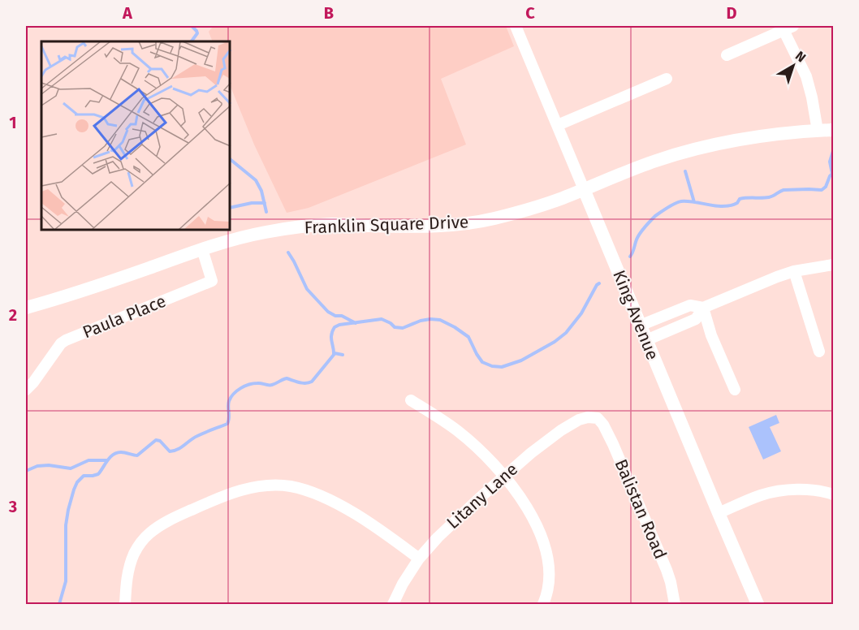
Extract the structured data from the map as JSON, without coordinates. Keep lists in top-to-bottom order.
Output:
{
  "streets": {
    "street": [
      "Franklin Square Drive",
      "King Avenue",
      "Paula Place",
      "Litany Lane",
      "Balistan Road"
    ]
  },
  "crossings": [
    ["Franklin Square Drive", "King Avenue"],
    ["Franklin Square Drive", "Paula Place"],
    ["Litany Lane", "Balistan Road"]
  ],
  "north": "top right",
  "grid": {
    "columns": [
      "A",
      "B",
      "C",
      "D"
    ],
    "rows": ["1", "2", "3"]
  }
}
